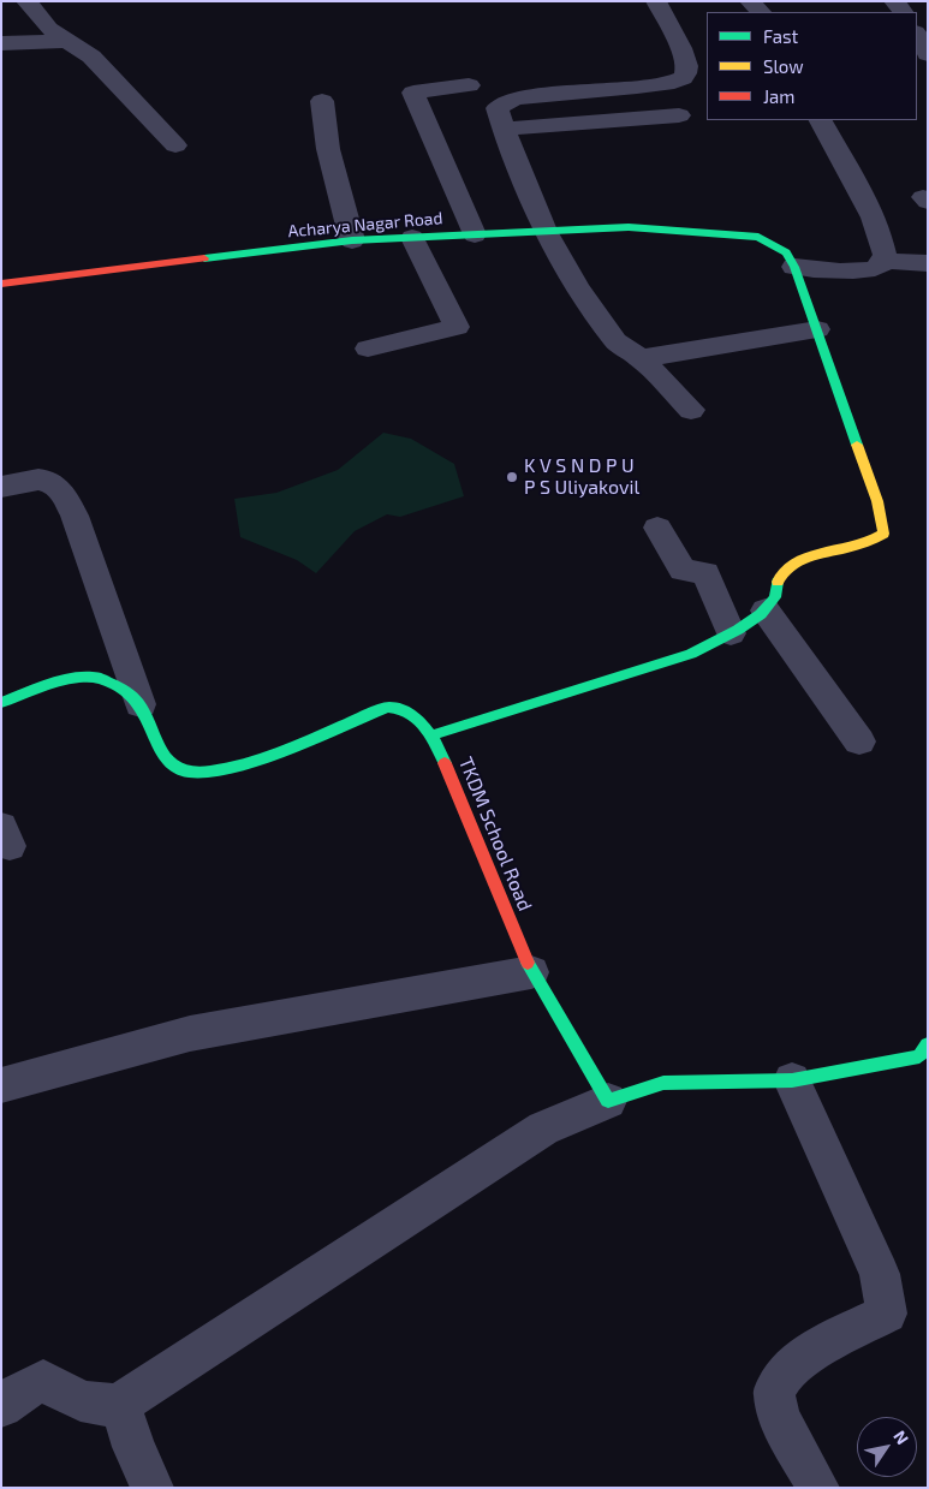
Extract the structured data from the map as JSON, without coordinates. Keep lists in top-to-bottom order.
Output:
{
  "streets": {
    "street": ["Acharya Nagar Road", "TKDM School Road"]
  },
  "places": ["K V S N D P U P S Uliyakovil"],
  "legend": ["Fast", "Slow", "Jam"],
  "north": "top right"
}
